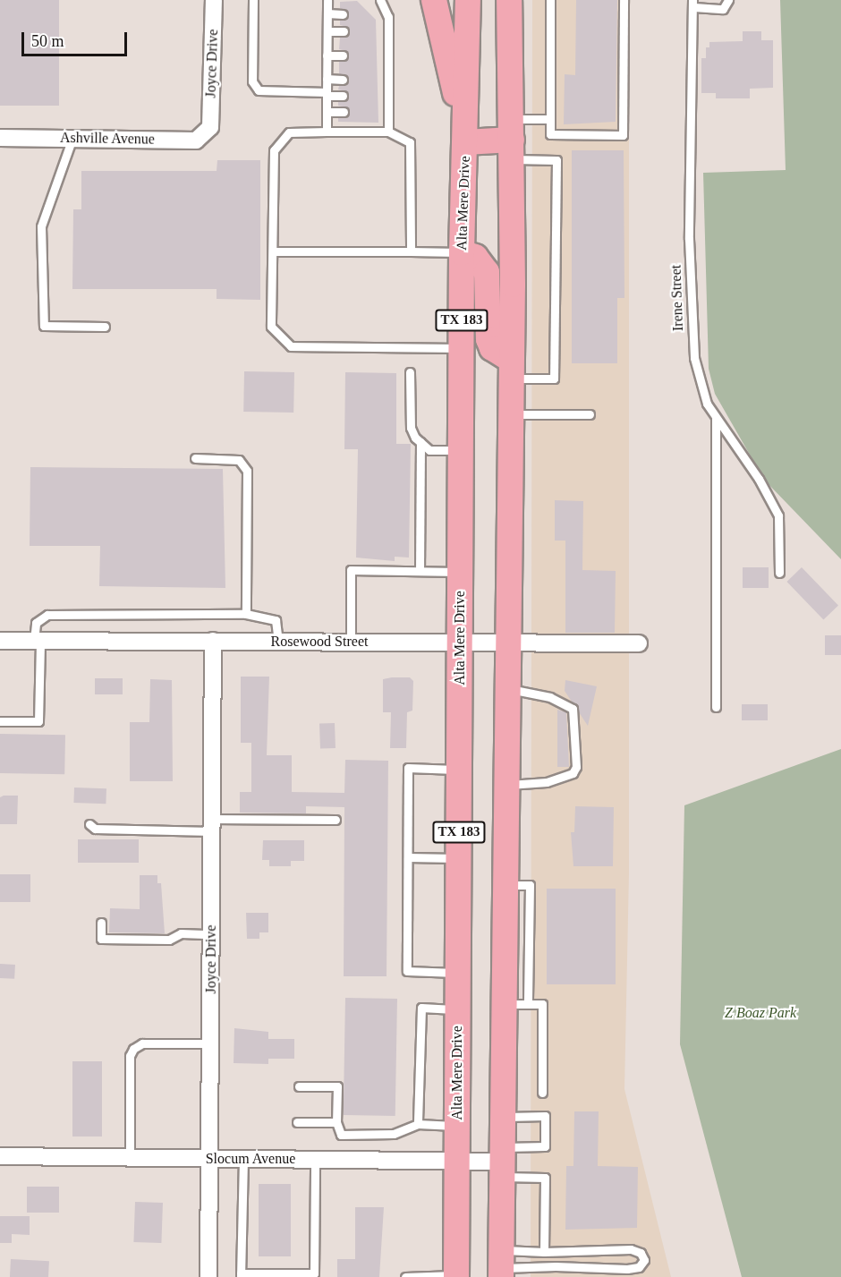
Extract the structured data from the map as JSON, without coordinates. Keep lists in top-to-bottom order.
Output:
{
  "streets": {
    "main road": ["Alta Mere Drive", "TX 183"],
    "street": [
      "Joyce Drive",
      "Ashville Avenue",
      "Rosewood Street",
      "Slocum Avenue"
    ],
    "lane": ["Irene Street"]
  },
  "crossings": [
    ["Joyce Drive", "Ashville Avenue"],
    ["Joyce Drive", "Rosewood Street"],
    ["Joyce Drive", "Slocum Avenue"],
    ["Alta Mere Drive", "Rosewood Street"],
    ["Alta Mere Drive", "Slocum Avenue"],
    ["TX 183", "Rosewood Street"],
    ["TX 183", "Slocum Avenue"]
  ],
  "parks": ["Z Boaz Park"],
  "scale_bar": "50 m"
}
